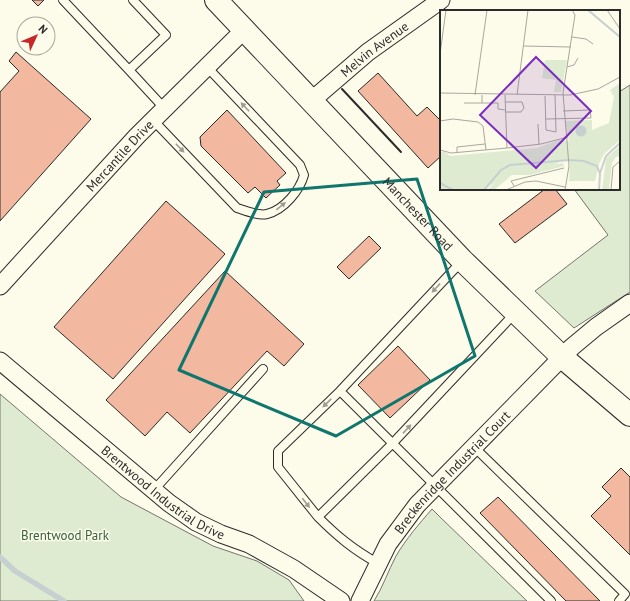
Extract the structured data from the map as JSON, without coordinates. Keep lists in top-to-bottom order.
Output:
{
  "streets": {
    "main road": ["Manchester Road"],
    "street": [
      "Melvin Avenue",
      "Mercantile Drive",
      "Breckenridge Industrial Court",
      "Brentwood Industrial Drive"
    ]
  },
  "crossings": [
    ["Melvin Avenue", "Manchester Road"],
    ["Mercantile Drive", "Manchester Road"],
    ["Manchester Road", "Breckenridge Industrial Court"]
  ],
  "parks": ["Brentwood Park"],
  "north": "top right"
}
